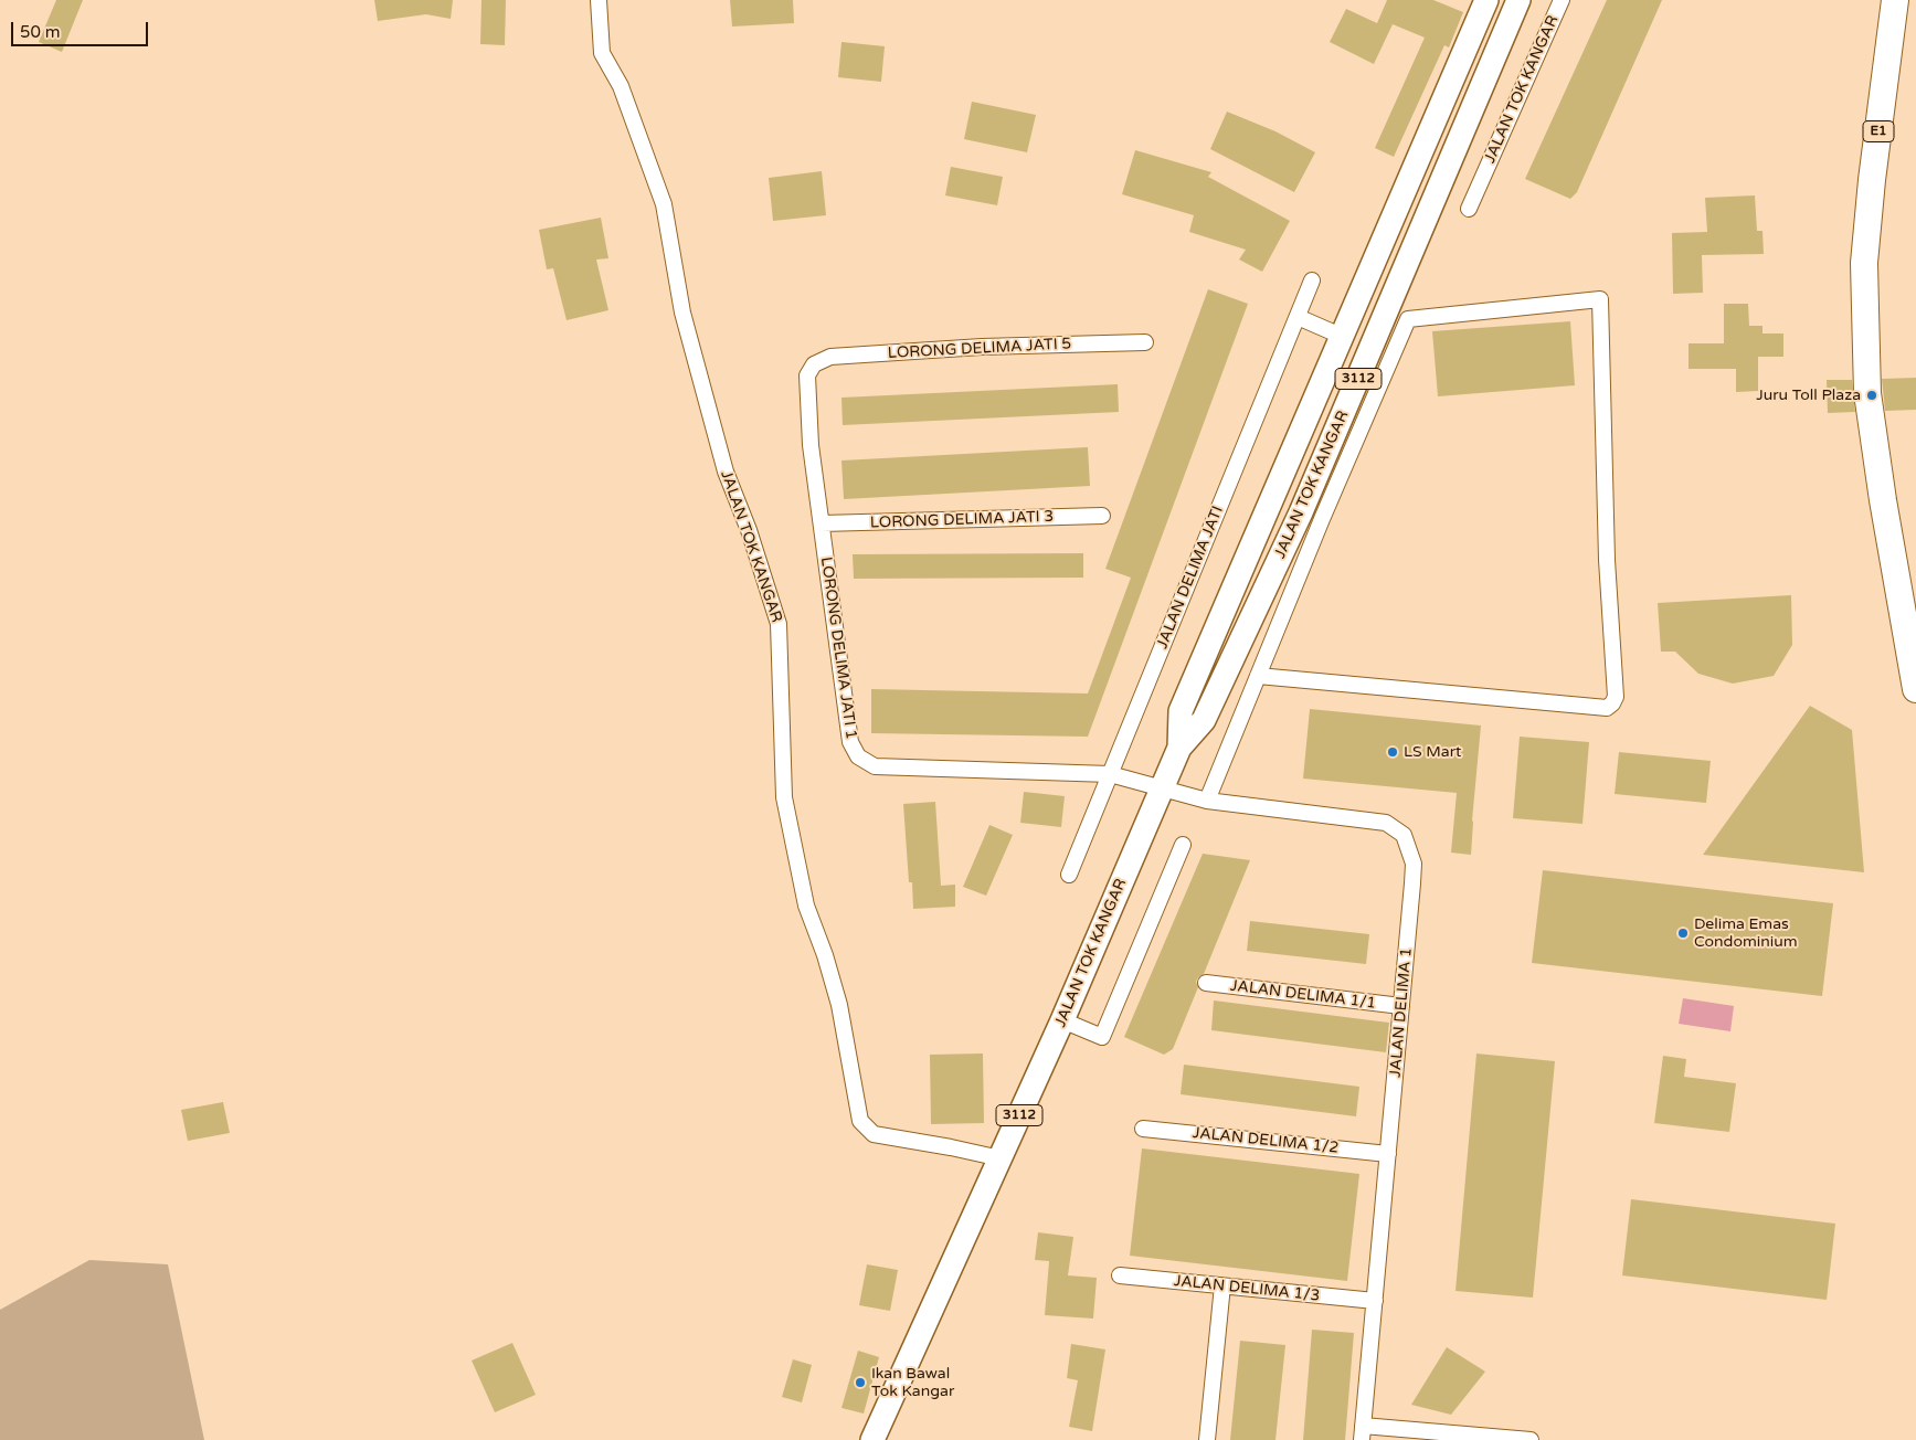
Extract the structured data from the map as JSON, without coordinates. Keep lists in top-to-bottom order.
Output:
{
  "streets": {
    "highway": ["E1"],
    "main road": ["JALAN TOK KANGAR", "3112"],
    "street": [
      "LORONG DELIMA JATI 5",
      "LORONG DELIMA JATI 3",
      "JALAN DELIMA JATI",
      "LORONG DELIMA JATI 1",
      "JALAN DELIMA 1/1",
      "JALAN DELIMA 1",
      "JALAN DELIMA 1/2",
      "JALAN DELIMA 1/3"
    ]
  },
  "crossings": [
    ["JALAN TOK KANGAR", "LORONG DELIMA JATI 1"],
    ["JALAN TOK KANGAR", "JALAN DELIMA 1"],
    ["LORONG DELIMA JATI 5", "LORONG DELIMA JATI 1"],
    ["LORONG DELIMA JATI 3", "LORONG DELIMA JATI 1"],
    ["JALAN DELIMA JATI", "LORONG DELIMA JATI 1"],
    ["LORONG DELIMA JATI 1", "JALAN DELIMA 1"],
    ["JALAN DELIMA 1/1", "JALAN DELIMA 1"],
    ["JALAN DELIMA 1", "JALAN DELIMA 1/2"],
    ["JALAN DELIMA 1", "JALAN DELIMA 1/3"]
  ],
  "places": [
    "Juru Toll Plaza",
    "LS Mart",
    "Delima Emas Condominium",
    "Ikan Bawal Tok Kangar"
  ],
  "scale_bar": "50 m"
}
